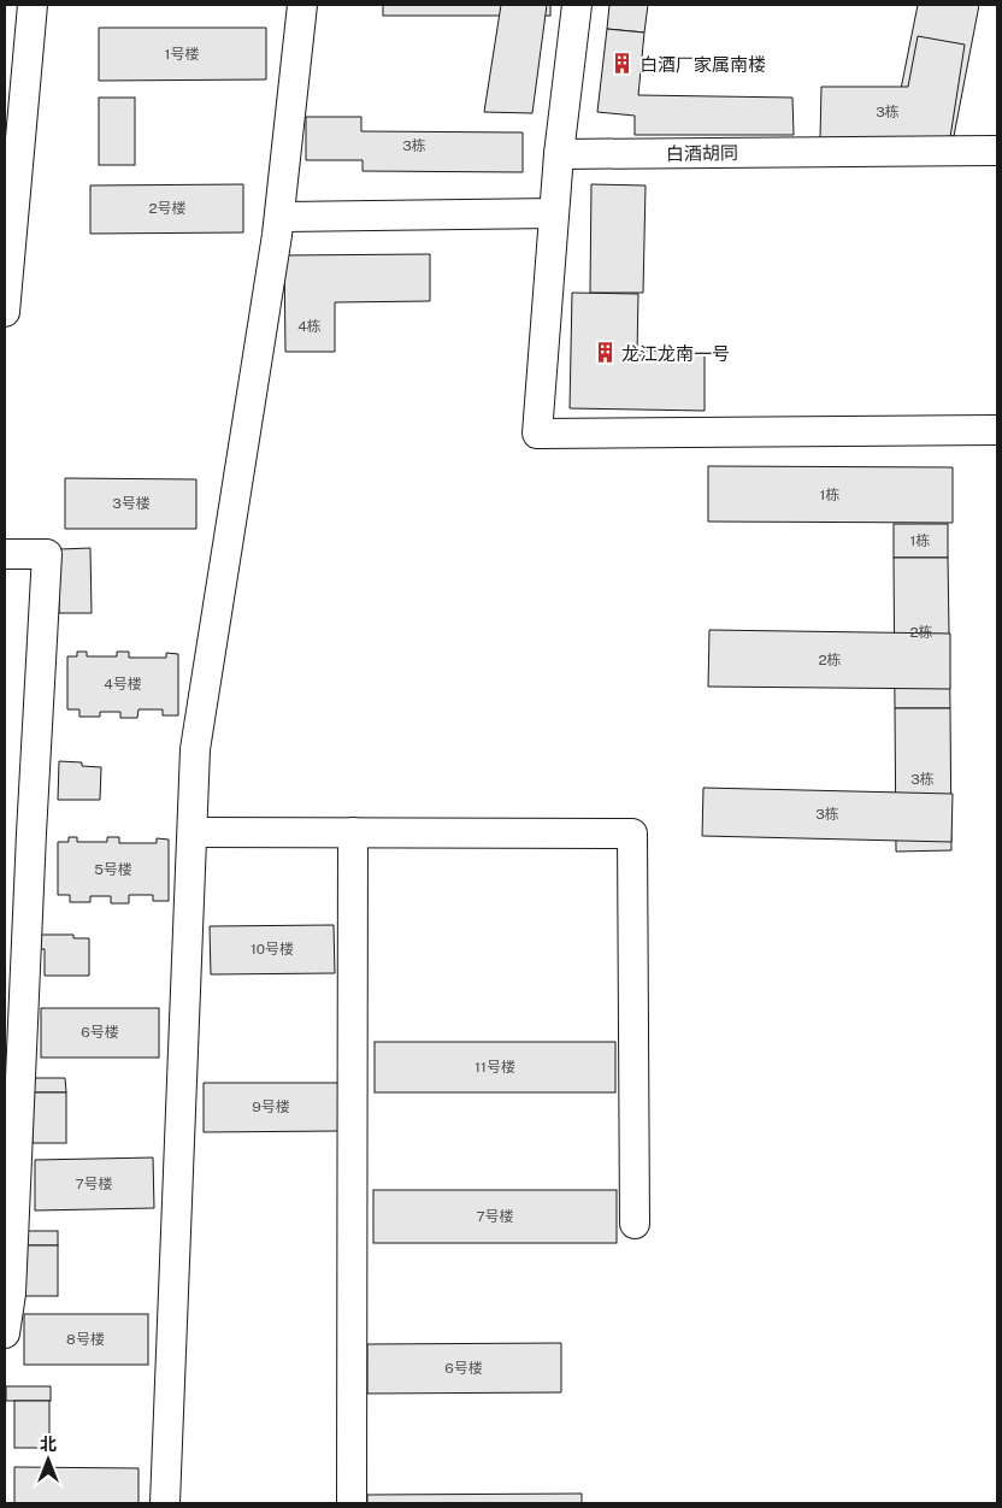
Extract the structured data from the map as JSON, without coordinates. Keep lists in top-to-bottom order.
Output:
{
  "streets": {
    "lane": ["白酒胡同"]
  },
  "places": {
    "building": ["白酒厂家属南楼", "龙江龙南一号"]
  },
  "house_numbers": [
    "1号楼",
    "3栋",
    "3栋",
    "2号楼",
    "4栋",
    "1栋",
    "3号楼",
    "1栋",
    "2栋",
    "2栋",
    "4号楼",
    "3栋",
    "3栋",
    "5号楼",
    "10号楼",
    "6号楼",
    "11号楼",
    "9号楼",
    "7号楼",
    "7号楼",
    "8号楼",
    "6号楼"
  ],
  "north": "top"
}
